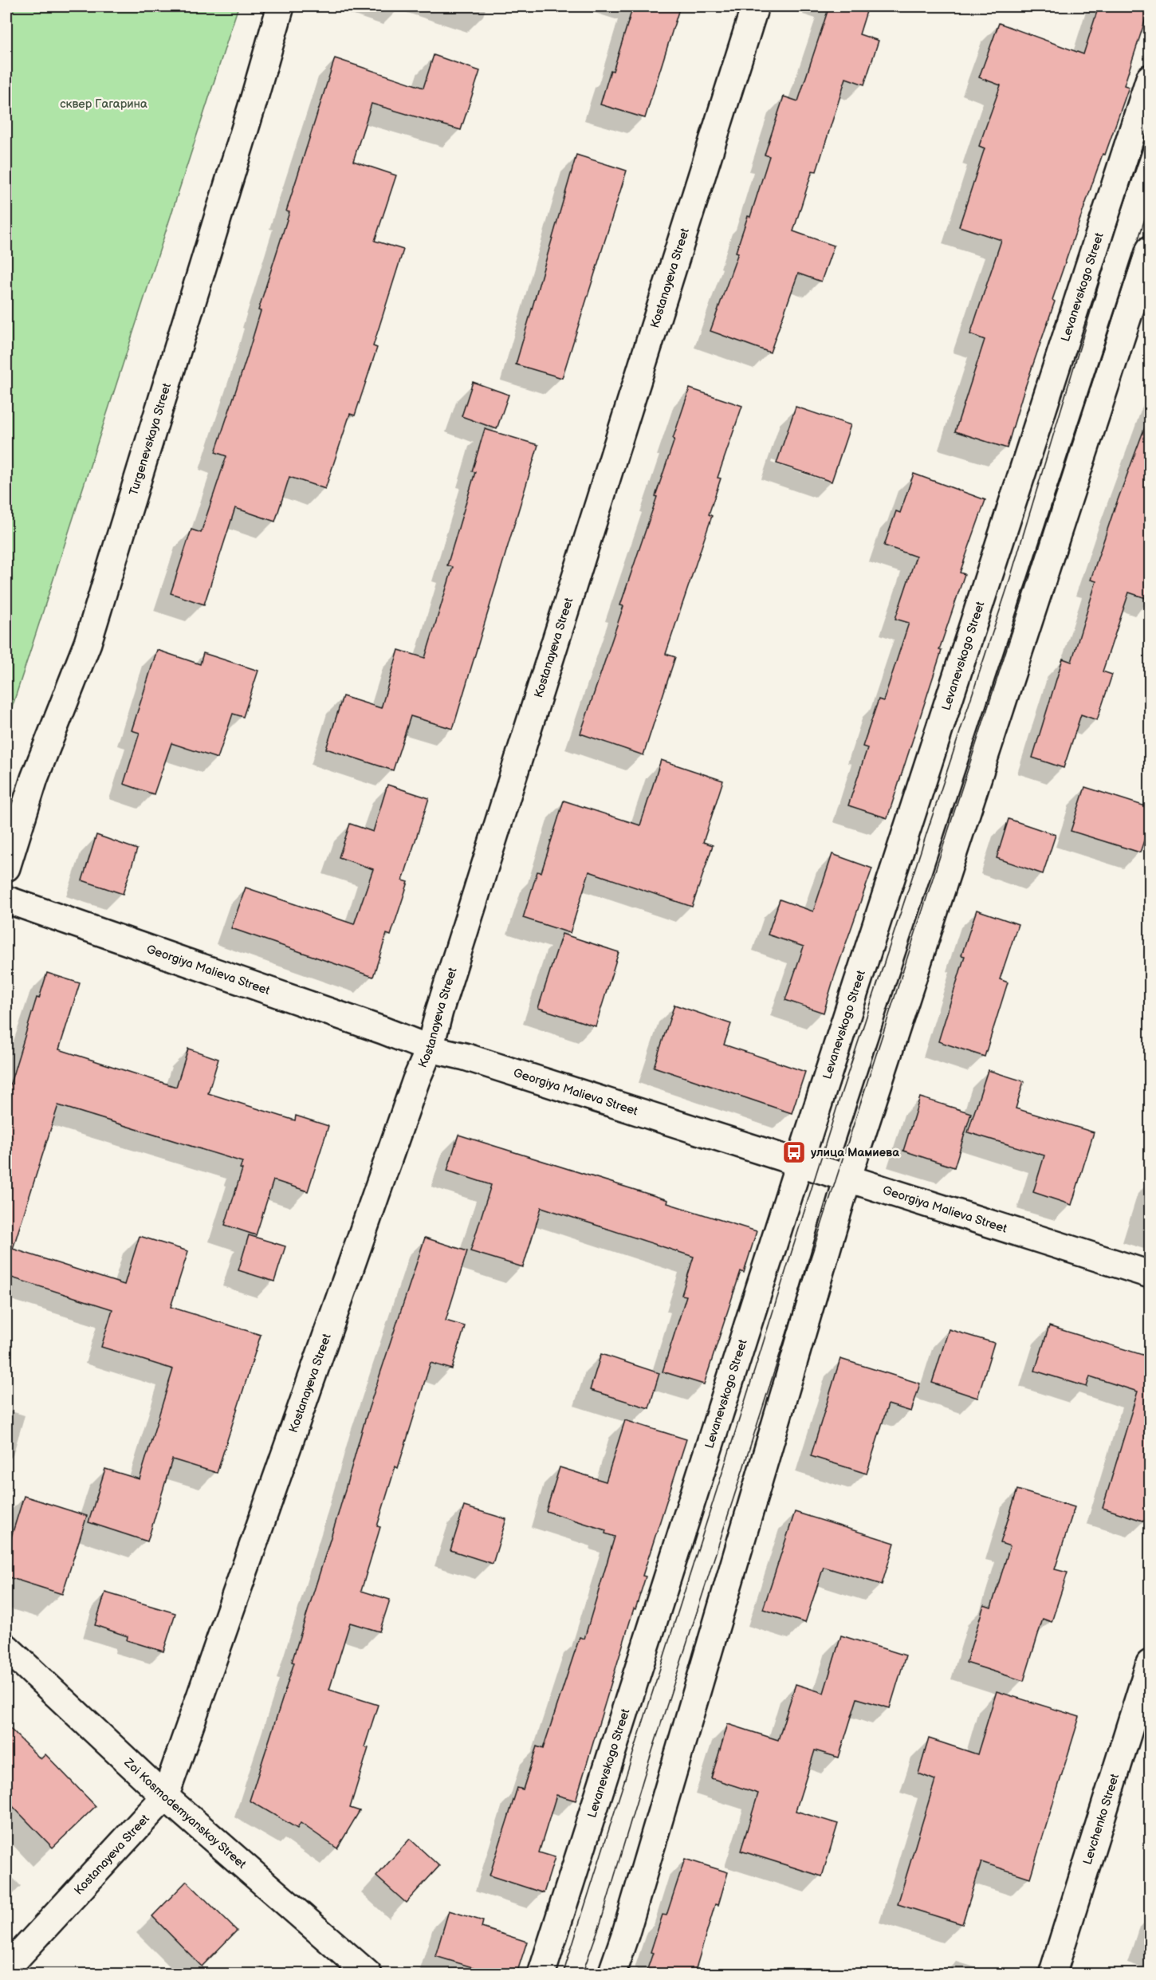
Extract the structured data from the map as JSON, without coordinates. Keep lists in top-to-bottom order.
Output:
{
  "streets": {
    "street": [
      "Kostanayeva Street",
      "Levanevskogo Street",
      "Turgenevskaya Street",
      "Georgiya Malieva Street",
      "Zoi Kosmodemyanskoy Street",
      "Levchenko Street"
    ]
  },
  "crossings": [
    ["Kostanayeva Street", "Georgiya Malieva Street"],
    ["Kostanayeva Street", "Zoi Kosmodemyanskoy Street"],
    ["Levanevskogo Street", "Georgiya Malieva Street"]
  ],
  "parks": ["сквер Гагарина"],
  "places": {
    "bus stop": ["улица Мамиева"]
  }
}
